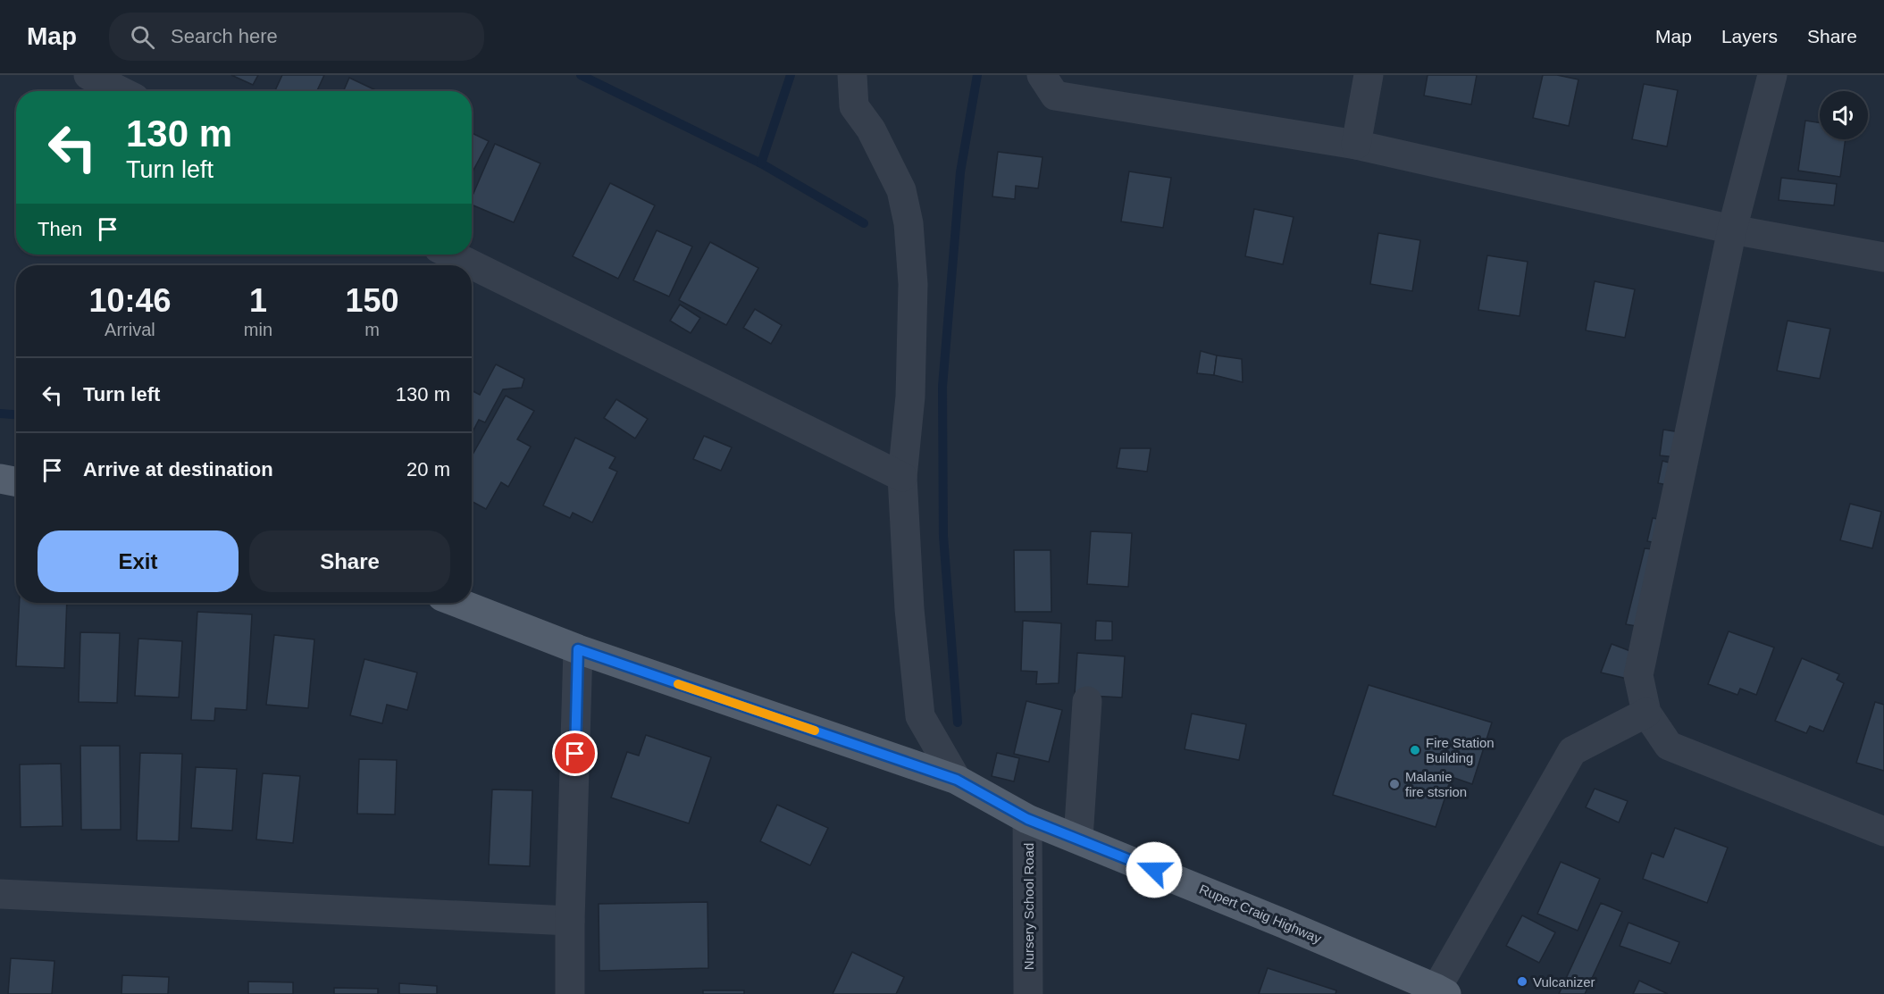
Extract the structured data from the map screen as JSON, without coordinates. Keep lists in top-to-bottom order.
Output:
{
  "streets": {
    "main road": ["Rupert Craig Highway"],
    "street": ["Nursery School Road"]
  },
  "crossings": [
    ["Nursery School Road", "Rupert Craig Highway"]
  ],
  "places": ["Fire Station Building", "Malanie fire stsrion", "Vulcanizer"],
  "page": {
    "header": "Map",
    "search": "Search here",
    "nav": ["Map", "Layers", "Share"],
    "turn": ["130 m", "Turn left"],
    "then": "Then",
    "eta": [
      "10:46",
      "Arrival",
      "1",
      "min",
      "150",
      "m"
    ],
    "list": [
      {
        "name": "Turn left",
        "value": "130 m"
      },
      {
        "name": "Arrive at destination",
        "value": "20 m"
      }
    ],
    "buttons": ["Exit", "Share"]
  }
}
